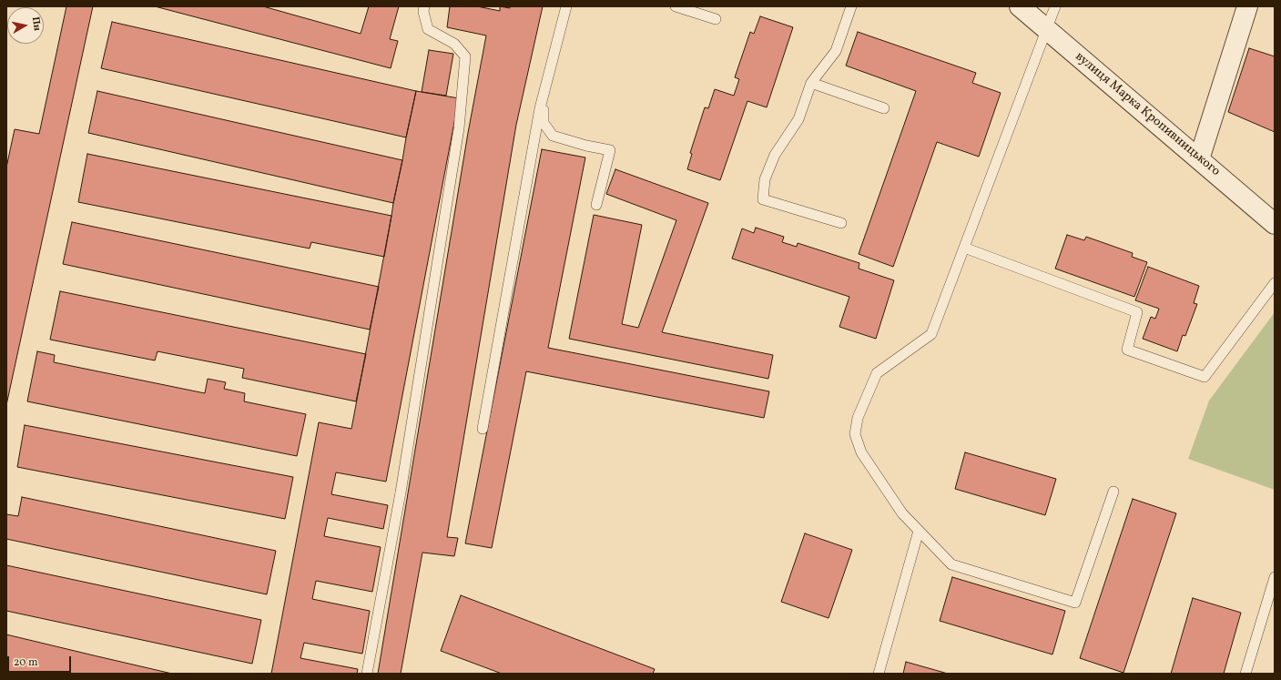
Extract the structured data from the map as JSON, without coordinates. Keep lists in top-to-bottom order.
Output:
{
  "streets": {
    "street": ["вулиця Марка Кропивницького"]
  },
  "scale_bar": "20 m",
  "north": "right"
}
